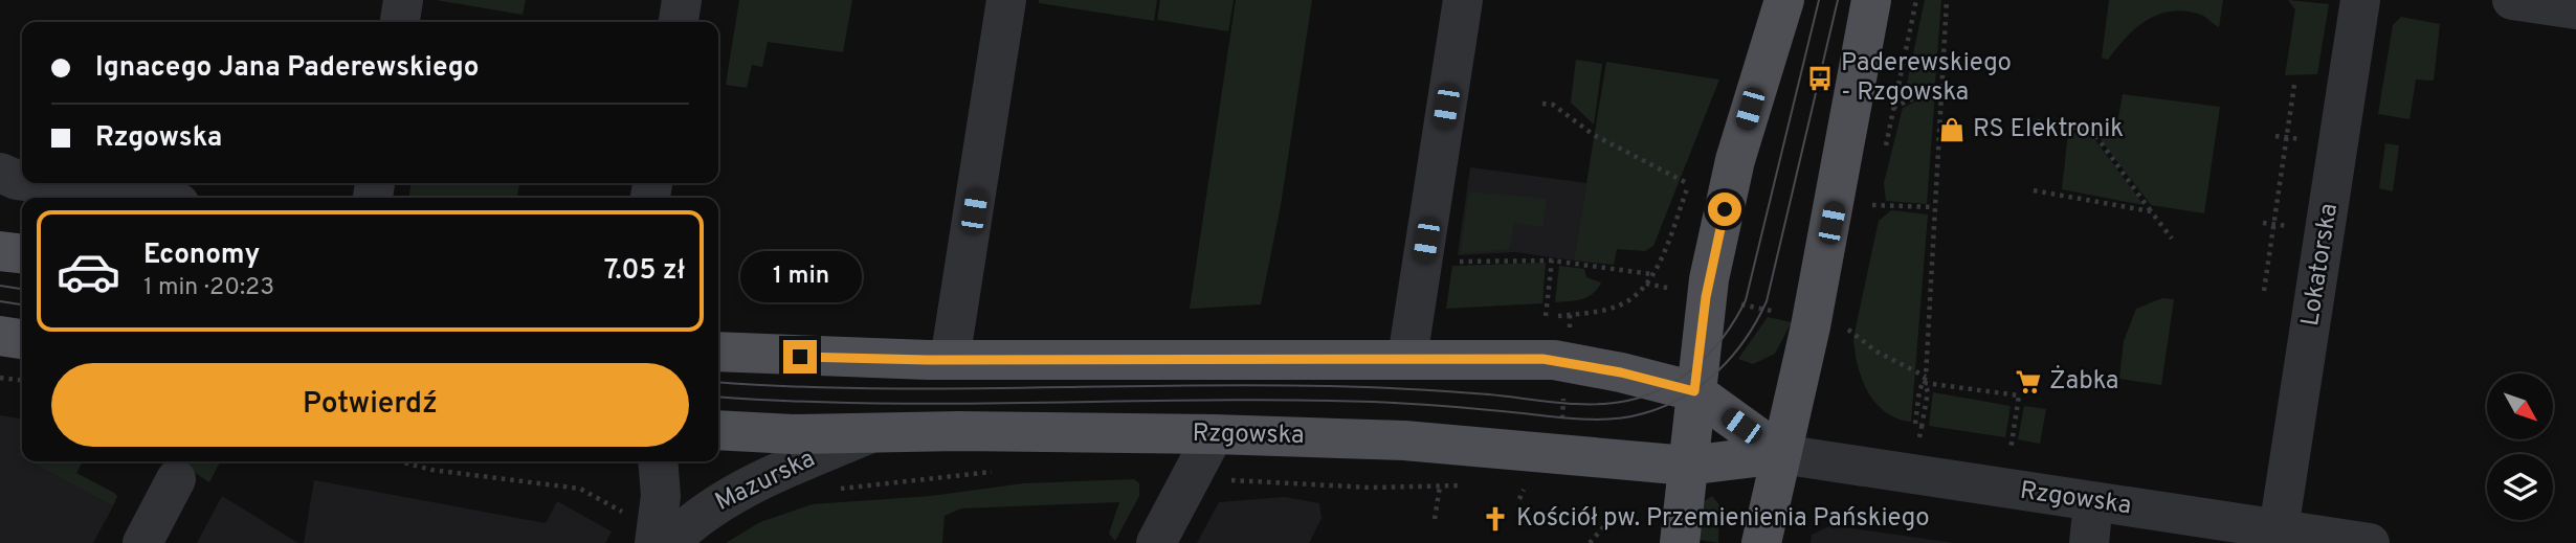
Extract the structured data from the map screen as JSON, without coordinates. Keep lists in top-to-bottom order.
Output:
{
  "streets": {
    "main road": ["Rzgowska"],
    "street": ["Lokatorska", "Mazurska"]
  },
  "crossings": [
    ["Lokatorska", "Rzgowska"],
    ["Rzgowska", "Mazurska"]
  ],
  "places": {
    "bus stop": ["Paderewskiego - Rzgowska"],
    "shop": ["RS Elektronik"],
    "supermarket": ["Żabka"],
    "church": ["Kościół pw. Przemienienia Pańskiego"]
  },
  "north": "bottom right",
  "page": {
    "banner": ["Ignacego Jana Paderewskiego", "Rzgowska"],
    "list": [
      {
        "name": "Economy",
        "note": "1 min · 20:23",
        "value": "7.05 zł"
      }
    ],
    "bubble": "1 min",
    "buttons": "Potwierdź"
  }
}
